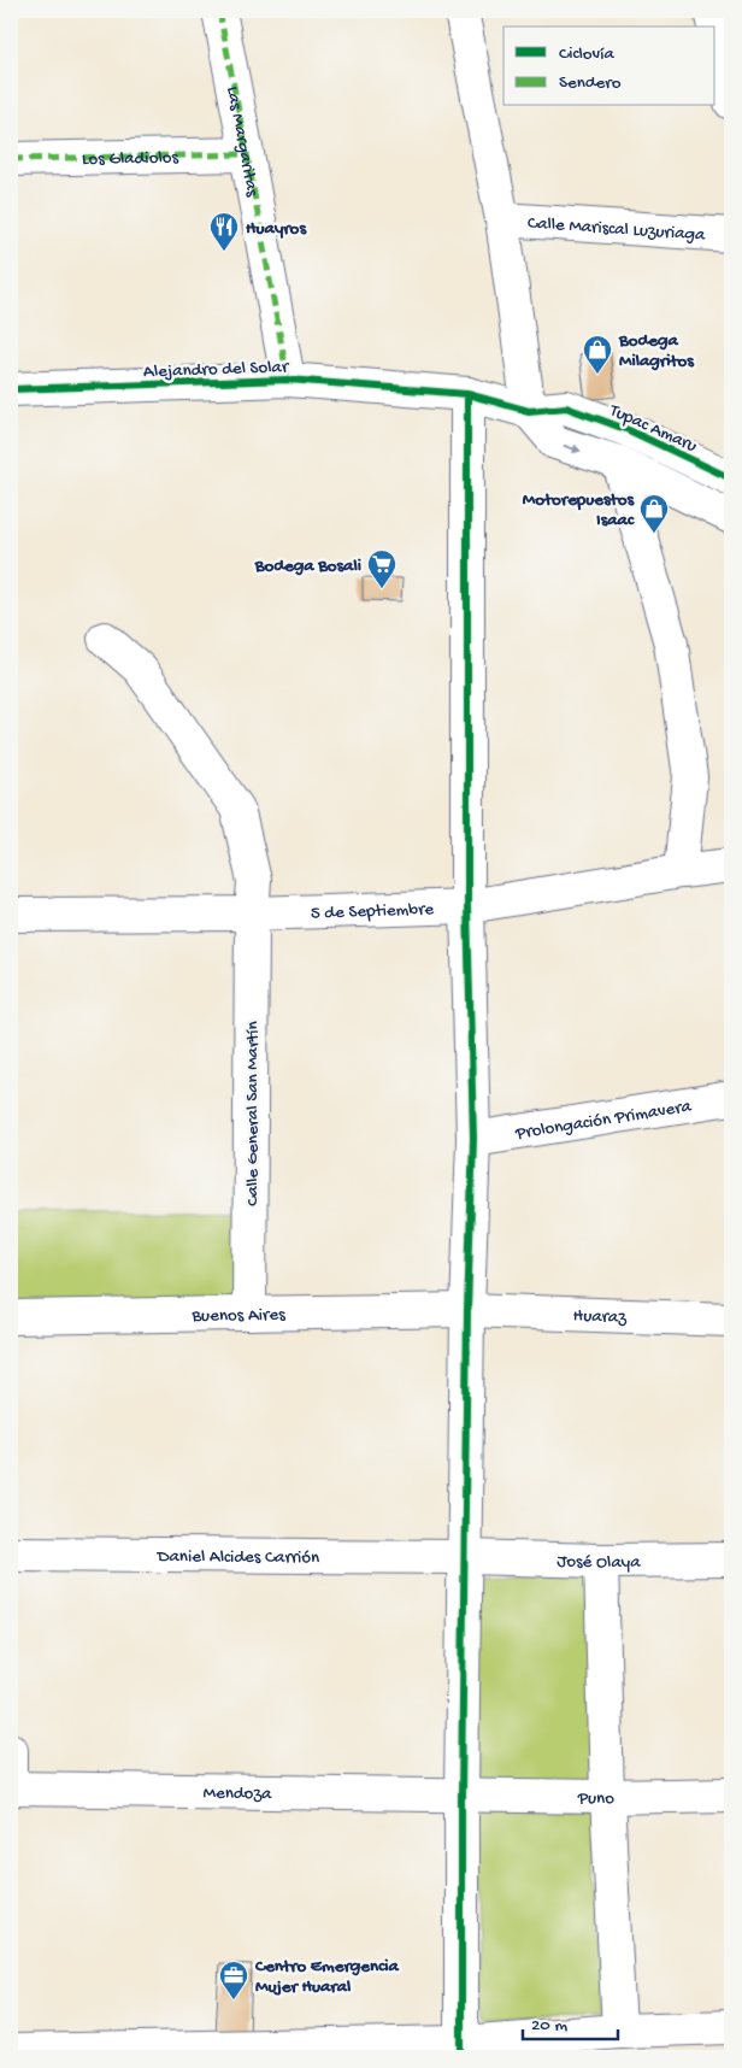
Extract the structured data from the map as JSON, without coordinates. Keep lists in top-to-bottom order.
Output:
{
  "streets": {
    "street": [
      "Las Margaritas",
      "Los Gladiolos",
      "Calle Mariscal Luzuriaga",
      "Alejandro del Solar",
      "Tupac Amaru",
      "5 de Septiembre",
      "Calle General San Martín",
      "Prolongación Primavera",
      "Buenos Aires",
      "Huaraz",
      "Daniel Alcides Carrión",
      "José Olaya",
      "Mendoza",
      "Puno"
    ]
  },
  "crossings": [
    ["Las Margaritas", "Los Gladiolos"],
    ["Las Margaritas", "Alejandro del Solar"],
    ["Alejandro del Solar", "Tupac Amaru"],
    ["5 de Septiembre", "Calle General San Martín"],
    ["Calle General San Martín", "Buenos Aires"],
    ["Buenos Aires", "Huaraz"],
    ["Daniel Alcides Carrión", "José Olaya"],
    ["Mendoza", "Puno"]
  ],
  "places": {
    "restaurant": ["Huayros"],
    "shop": ["Bodega Milagritos", "Motorepuestos Isaac"],
    "supermarket": ["Bodega Bosali"],
    "office": ["Centro Emergencia Mujer Huaral"]
  },
  "legend": ["Ciclovía", "Sendero"],
  "scale_bar": "20 m"
}
